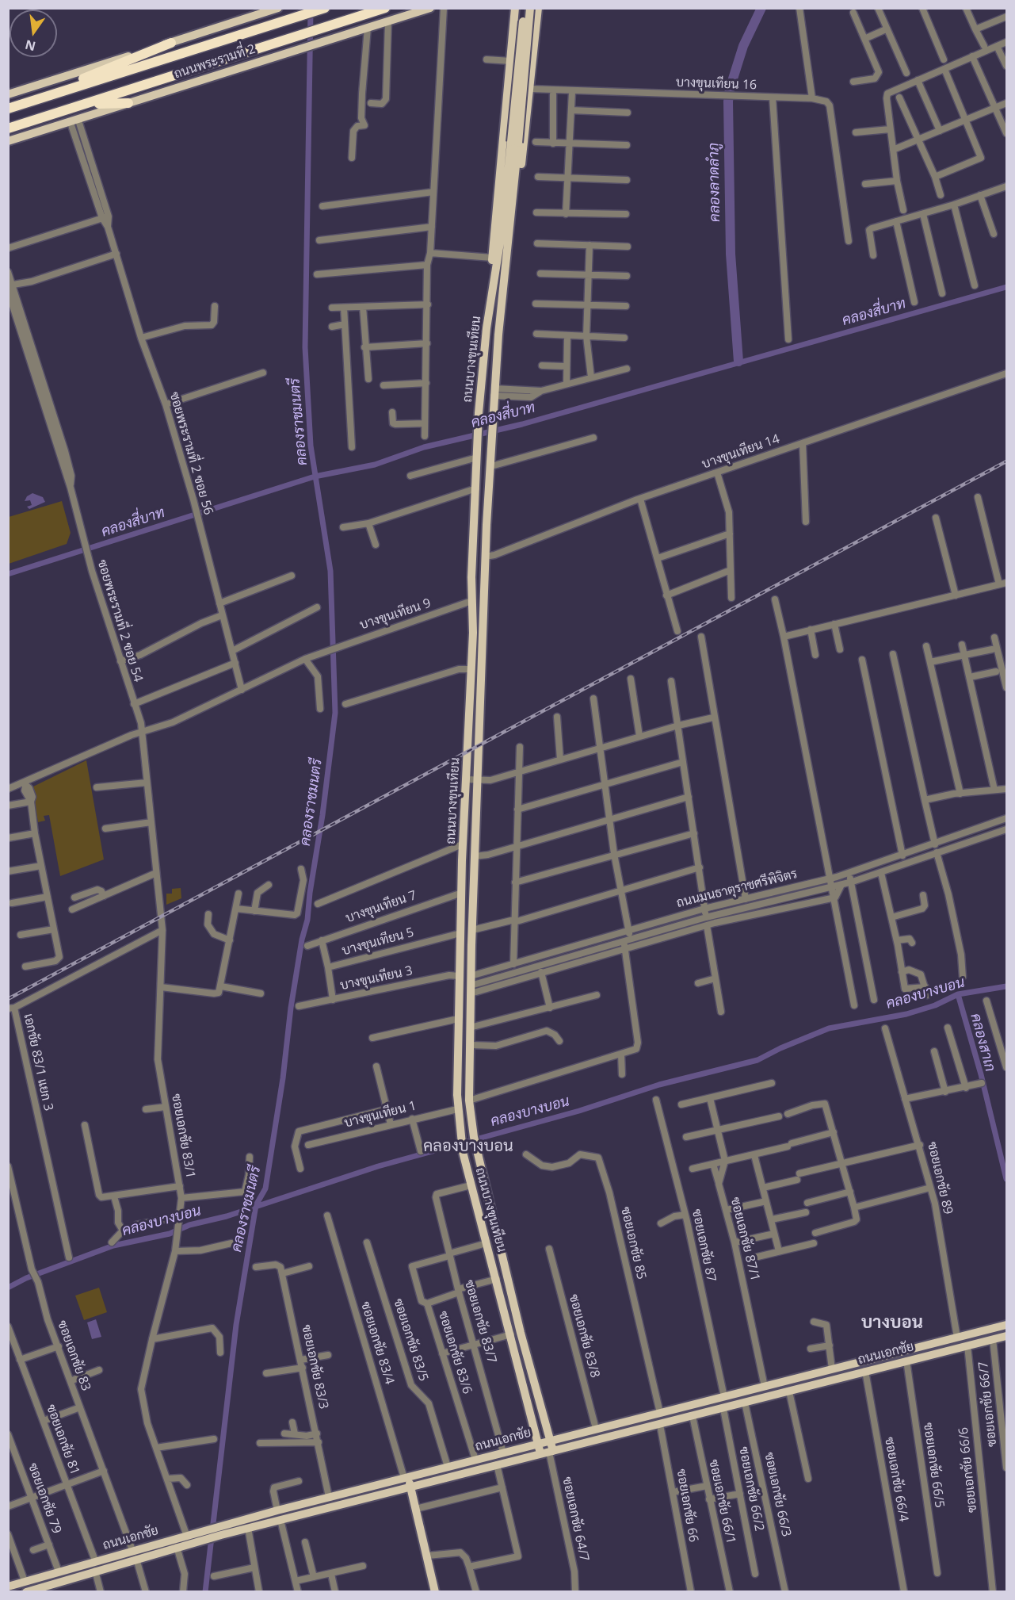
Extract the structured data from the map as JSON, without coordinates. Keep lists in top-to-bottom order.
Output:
{
  "streets": {
    "highway": ["ถนนพระรามที่ 2"],
    "main road": ["ถนนบางขุนเทียน", "ถนนเอกชัย"],
    "street": [
      "บางขุนเทียน 16",
      "บางขุนเทียน 14",
      "ซอยพระรามที่ 2 ซอย 56",
      "บางขุนเทียน 9",
      "ซอยพระรามที่ 2 ซอย 54",
      "ถนนมนธาตุราชศรีพิจิตร",
      "บางขุนเทียน 7",
      "บางขุนเทียน 5",
      "บางขุนเทียน 3",
      "เอกชัย 83/1 แยก 3",
      "บางขุนเทียน 1",
      "ซอยเอกชัย 83/1",
      "ซอยเอกชัย 89",
      "ซอยเอกชัย 87/1",
      "ซอยเอกชัย 85",
      "ซอยเอกชัย 87",
      "ซอยเอกชัย 83/7",
      "ซอยเอกชัย 83/8",
      "ซอยเอกชัย 83/5",
      "ซอยเอกชัย 83/4",
      "ซอยเอกชัย 83/6",
      "ซอยเอกชัย 83",
      "ซอยเอกชัย 83/3",
      "ซอยเอกชัย 66/7",
      "ซอยเอกชัย 81",
      "ซอยเอกชัย 66/5",
      "ซอยเอกชัย 66/6",
      "ซอยเอกชัย 66/4",
      "ซอยเอกชัย 66/2",
      "ซอยเอกชัย 66/3",
      "ซอยเอกชัย 79",
      "ซอยเอกชัย 66/1",
      "ซอยเอกชัย 66",
      "ซอยเอกชัย 64/7"
    ]
  },
  "crossings": [
    ["ถนนพระรามที่ 2", "ซอยพระรามที่ 2 ซอย 56"],
    ["ถนนบางขุนเทียน", "บางขุนเทียน 14"],
    ["ถนนบางขุนเทียน", "บางขุนเทียน 9"],
    ["ถนนบางขุนเทียน", "ถนนมนธาตุราชศรีพิจิตร"],
    ["ถนนบางขุนเทียน", "บางขุนเทียน 7"],
    ["ถนนบางขุนเทียน", "บางขุนเทียน 5"],
    ["ถนนบางขุนเทียน", "บางขุนเทียน 3"],
    ["ถนนบางขุนเทียน", "บางขุนเทียน 1"],
    ["ถนนบางขุนเทียน", "ซอยเอกชัย 83/7"],
    ["ถนนบางขุนเทียน", "ถนนเอกชัย"],
    ["ถนนบางขุนเทียน", "ซอยเอกชัย 64/7"],
    ["ซอยพระรามที่ 2 ซอย 56", "บางขุนเทียน 9"],
    ["บางขุนเทียน 9", "ซอยพระรามที่ 2 ซอย 54"],
    ["บางขุนเทียน 9", "ซอยเอกชัย 83/1"],
    ["ซอยพระรามที่ 2 ซอย 54", "ซอยเอกชัย 83/1"],
    ["บางขุนเทียน 7", "บางขุนเทียน 5"],
    ["เอกชัย 83/1 แยก 3", "ซอยเอกชัย 83/1"],
    ["ซอยเอกชัย 83/1", "ถนนเอกชัย"],
    ["ซอยเอกชัย 89", "ถนนเอกชัย"],
    ["ซอยเอกชัย 87/1", "ถนนเอกชัย"],
    ["ซอยเอกชัย 85", "ถนนเอกชัย"],
    ["ซอยเอกชัย 87", "ถนนเอกชัย"],
    ["ซอยเอกชัย 83/7", "ซอยเอกชัย 83/6"],
    ["ซอยเอกชัย 83/7", "ถนนเอกชัย"],
    ["ซอยเอกชัย 83/8", "ถนนเอกชัย"],
    ["ซอยเอกชัย 83/5", "ถนนเอกชัย"],
    ["ซอยเอกชัย 83/4", "ถนนเอกชัย"],
    ["ซอยเอกชัย 83/6", "ถนนเอกชัย"],
    ["ถนนเอกชัย", "ซอยเอกชัย 83"],
    ["ถนนเอกชัย", "ซอยเอกชัย 83/3"],
    ["ถนนเอกชัย", "ซอยเอกชัย 66/7"],
    ["ถนนเอกชัย", "ซอยเอกชัย 81"],
    ["ถนนเอกชัย", "ซอยเอกชัย 66/5"],
    ["ถนนเอกชัย", "ซอยเอกชัย 66/6"],
    ["ถนนเอกชัย", "ซอยเอกชัย 66/4"],
    ["ถนนเอกชัย", "ซอยเอกชัย 66/2"],
    ["ถนนเอกชัย", "ซอยเอกชัย 66/3"],
    ["ถนนเอกชัย", "ซอยเอกชัย 79"],
    ["ถนนเอกชัย", "ซอยเอกชัย 66/1"],
    ["ถนนเอกชัย", "ซอยเอกชัย 66"],
    ["ถนนเอกชัย", "ซอยเอกชัย 64/7"]
  ],
  "districts": ["คลองบางบอน", "บางบอน"],
  "water": [
    "คลองลาดลำภู",
    "คลองสี่บาท",
    "คลองราชมนตรี",
    "คลองบางบอน",
    "คลองสาเก"
  ],
  "north": "bottom"
}
